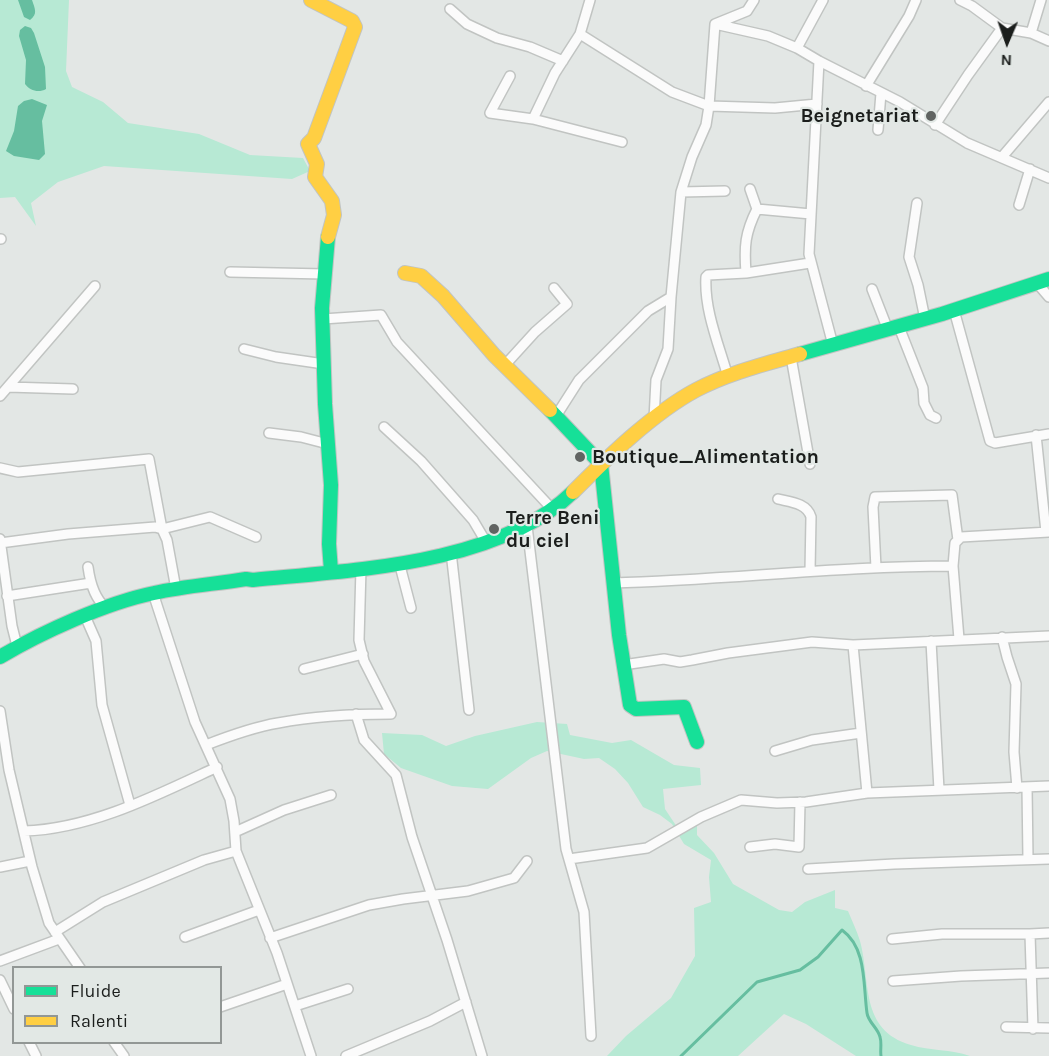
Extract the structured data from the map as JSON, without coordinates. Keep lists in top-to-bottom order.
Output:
{
  "places": ["Beignetariat", "Boutique_Alimentation", "Terre Beni du ciel"],
  "legend": ["Fluide", "Ralenti"],
  "north": "bottom"
}
